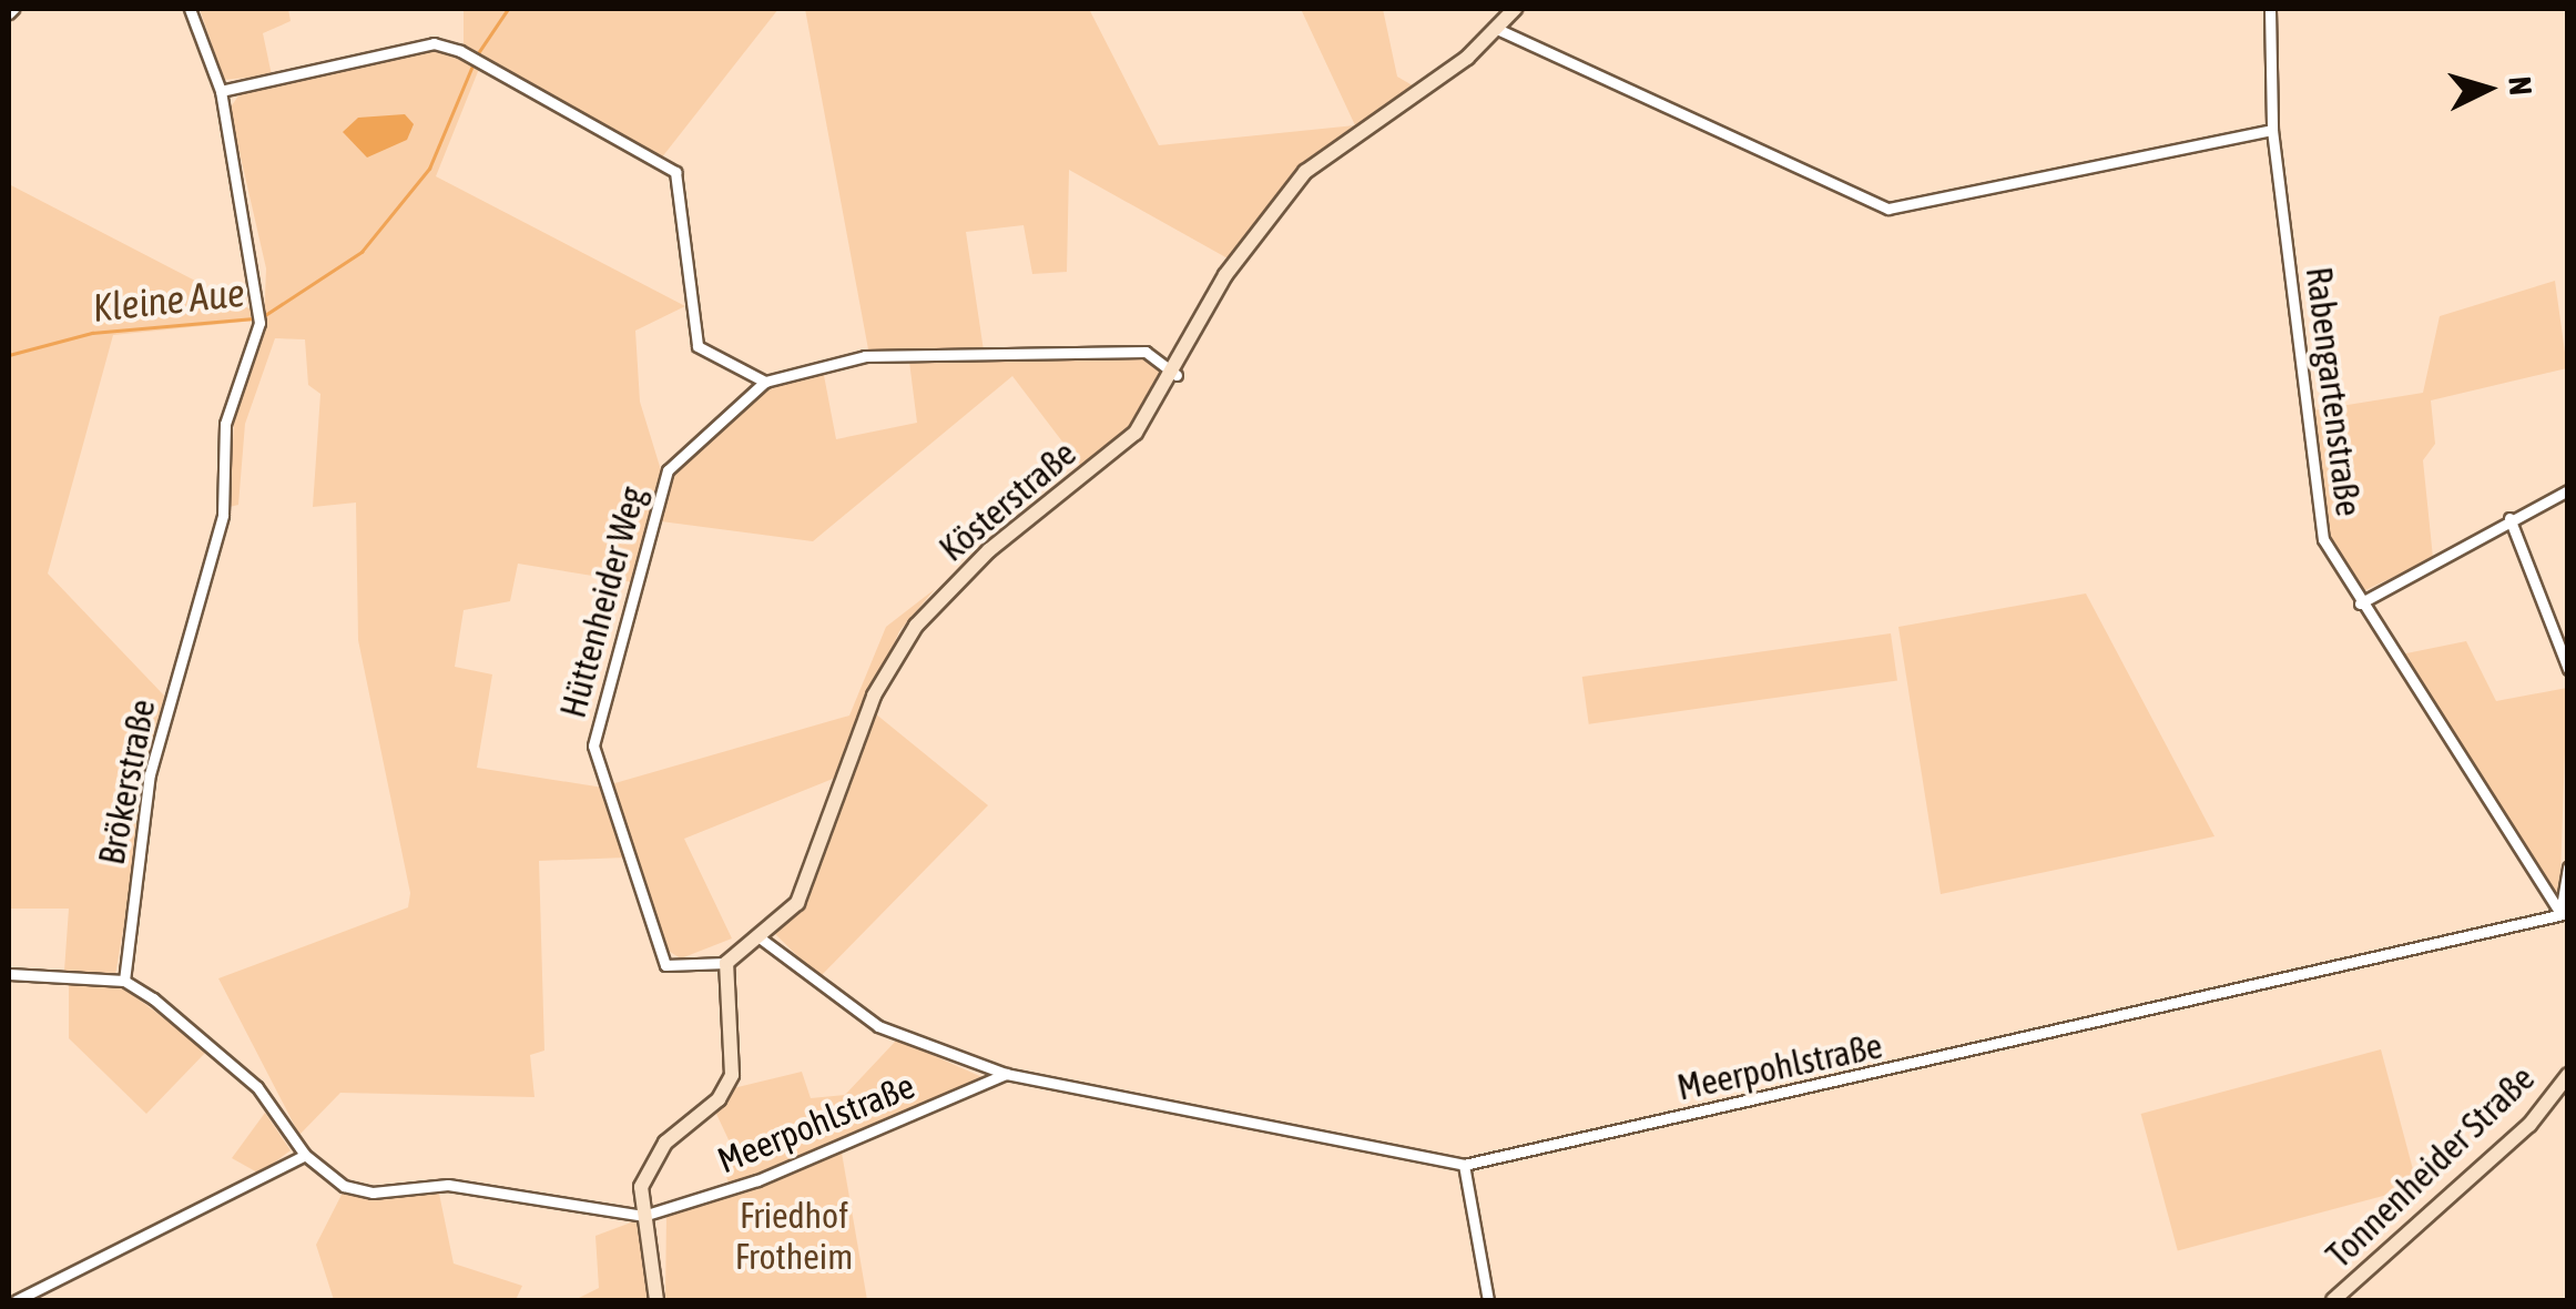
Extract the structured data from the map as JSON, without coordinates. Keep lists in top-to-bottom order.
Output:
{
  "streets": {
    "main road": ["Kösterstraße", "Tonnenheider Straße"],
    "street": [
      "Rabengartenstraße",
      "Hüttenheider Weg",
      "Brökerstraße",
      "Meerpohlstraße"
    ]
  },
  "crossings": [
    ["Rabengartenstraße", "Meerpohlstraße"],
    ["Kösterstraße", "Hüttenheider Weg"],
    ["Kösterstraße", "Meerpohlstraße"]
  ],
  "water": ["Kleine Aue"],
  "parks": ["Friedhof Frotheim"],
  "north": "right"
}
